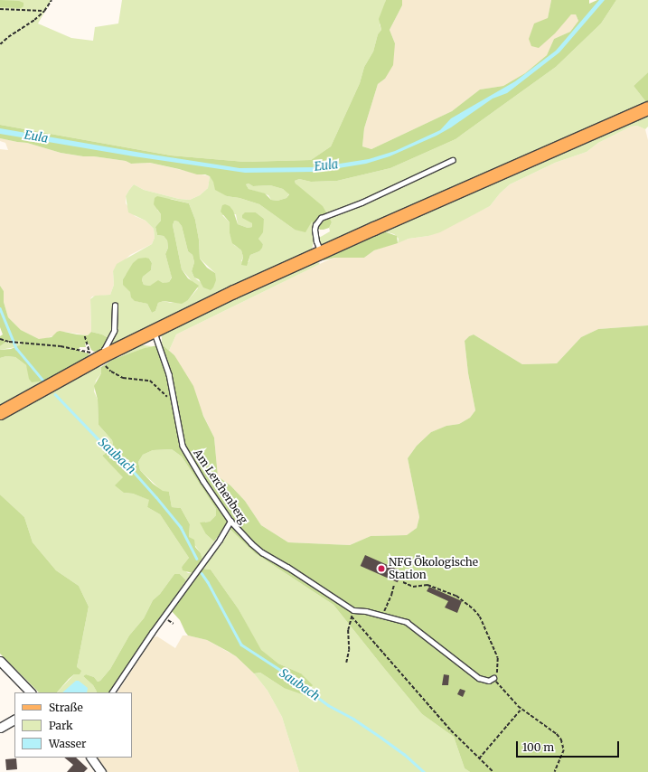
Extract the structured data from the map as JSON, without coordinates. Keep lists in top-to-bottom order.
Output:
{
  "streets": {
    "lane": ["Am Lerchenberg"]
  },
  "water": ["Eula", "Saubach"],
  "places": ["NFG Ökologische Station"],
  "legend": ["Straße", "Park", "Wasser"],
  "scale_bar": "100 m"
}
